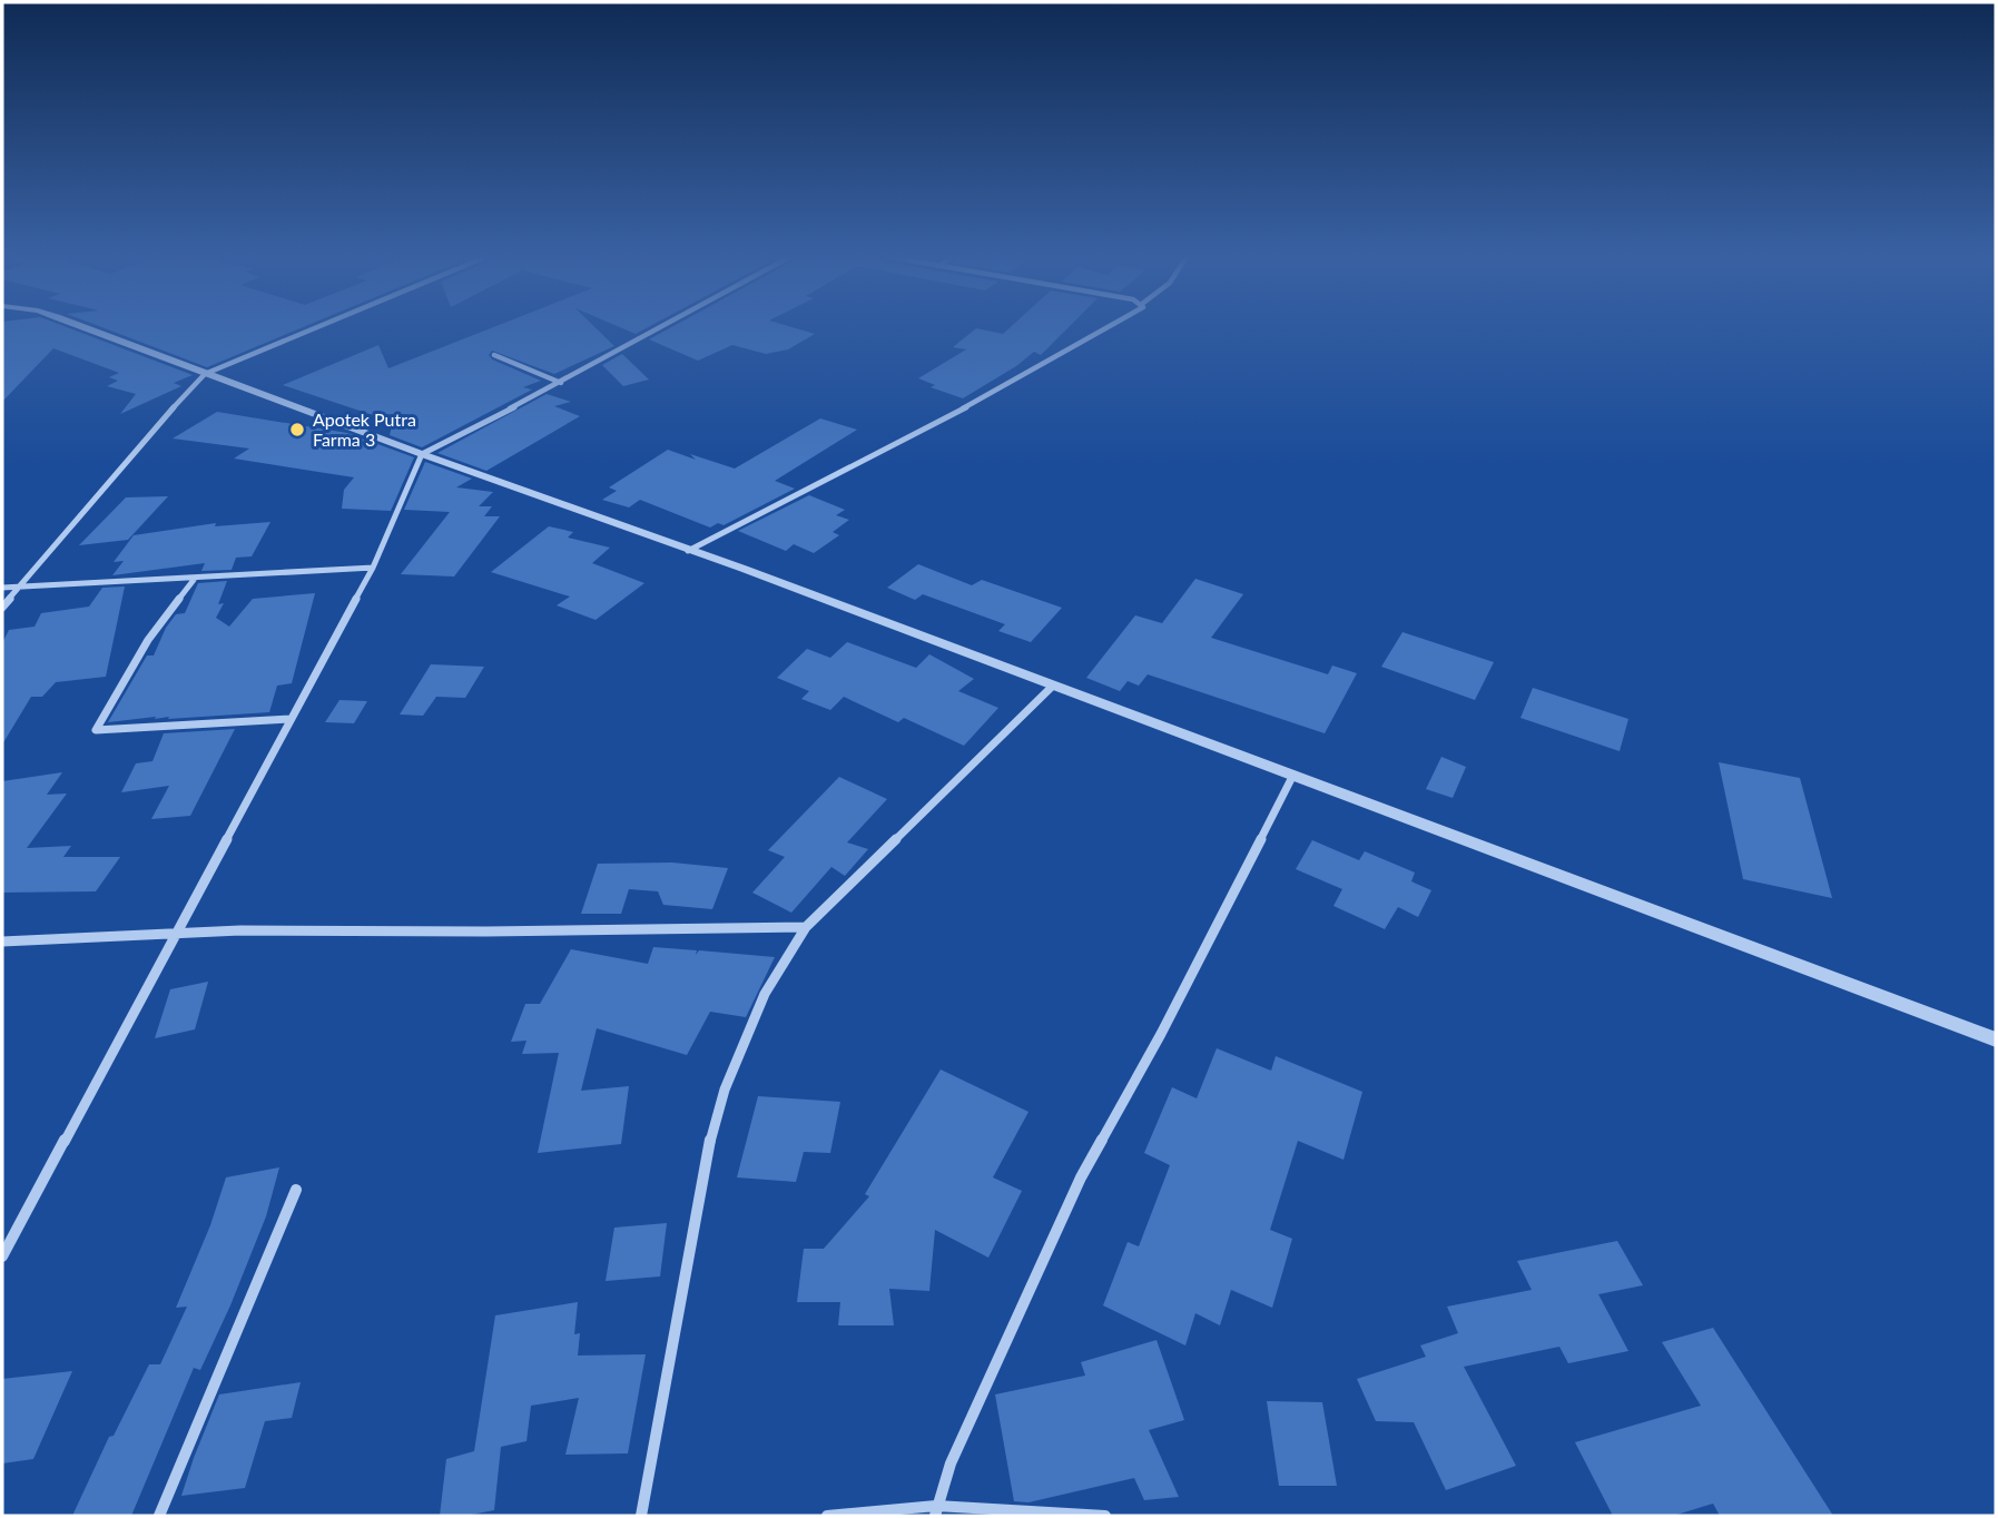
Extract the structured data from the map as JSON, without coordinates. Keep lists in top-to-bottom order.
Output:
{
  "places": ["Apotek Putra Farma 3"]
}
